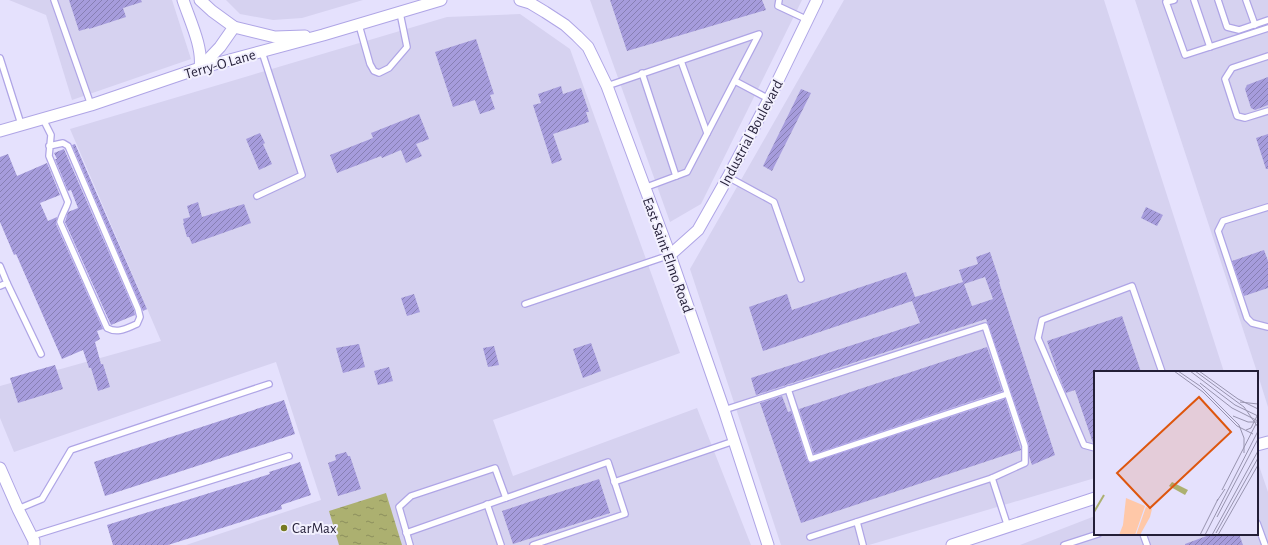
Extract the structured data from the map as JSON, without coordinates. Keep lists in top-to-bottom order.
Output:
{
  "streets": {
    "street": ["Terry-O Lane", "Industrial Boulevard", "East Saint Elmo Road"]
  },
  "crossings": [
    ["Industrial Boulevard", "East Saint Elmo Road"]
  ],
  "places": ["CarMax"]
}
